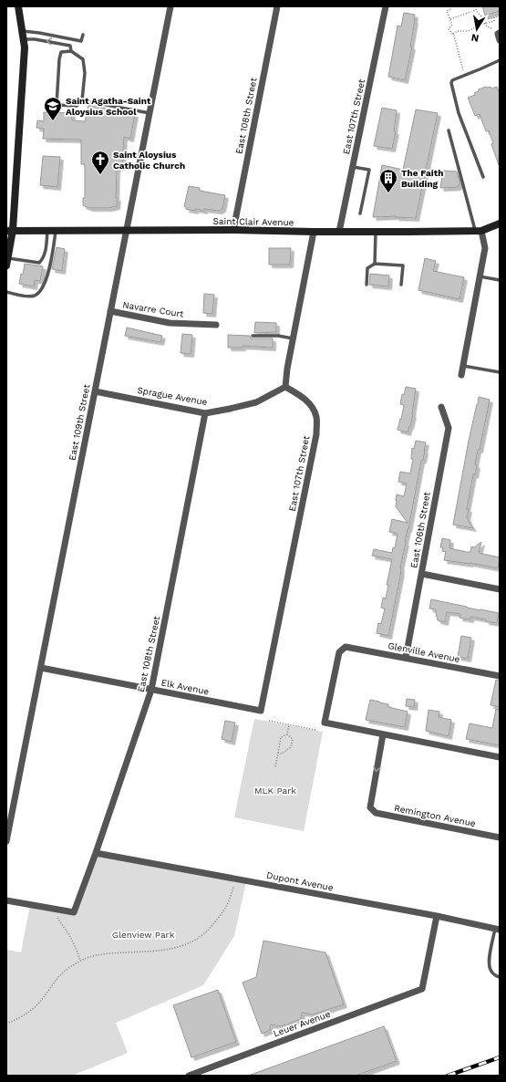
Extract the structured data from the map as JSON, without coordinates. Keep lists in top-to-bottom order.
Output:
{
  "streets": {
    "main road": ["Saint Clair Avenue"],
    "street": [
      "East 108th Street",
      "East 107th Street",
      "Navarre Court",
      "Sprague Avenue",
      "East 109th Street",
      "East 106th Street",
      "Glenville Avenue",
      "Elk Avenue",
      "Remington Avenue",
      "Dupont Avenue",
      "Leuer Avenue"
    ]
  },
  "crossings": [
    ["East 108th Street", "Saint Clair Avenue"],
    ["East 108th Street", "Sprague Avenue"],
    ["East 108th Street", "Elk Avenue"],
    ["East 108th Street", "Dupont Avenue"],
    ["East 107th Street", "Saint Clair Avenue"],
    ["East 107th Street", "Sprague Avenue"],
    ["East 107th Street", "Elk Avenue"],
    ["Saint Clair Avenue", "East 109th Street"],
    ["Navarre Court", "East 109th Street"],
    ["Sprague Avenue", "East 109th Street"],
    ["East 109th Street", "Elk Avenue"],
    ["East 106th Street", "Glenville Avenue"],
    ["Glenville Avenue", "Remington Avenue"],
    ["Dupont Avenue", "Leuer Avenue"]
  ],
  "parks": ["MLK Park", "Glenview Park"],
  "places": {
    "school or university": ["Saint Agatha-Saint Aloysius School"],
    "church": ["Saint Aloysius Catholic Church"],
    "building": ["The Faith Building"]
  },
  "north": "bottom"
}
